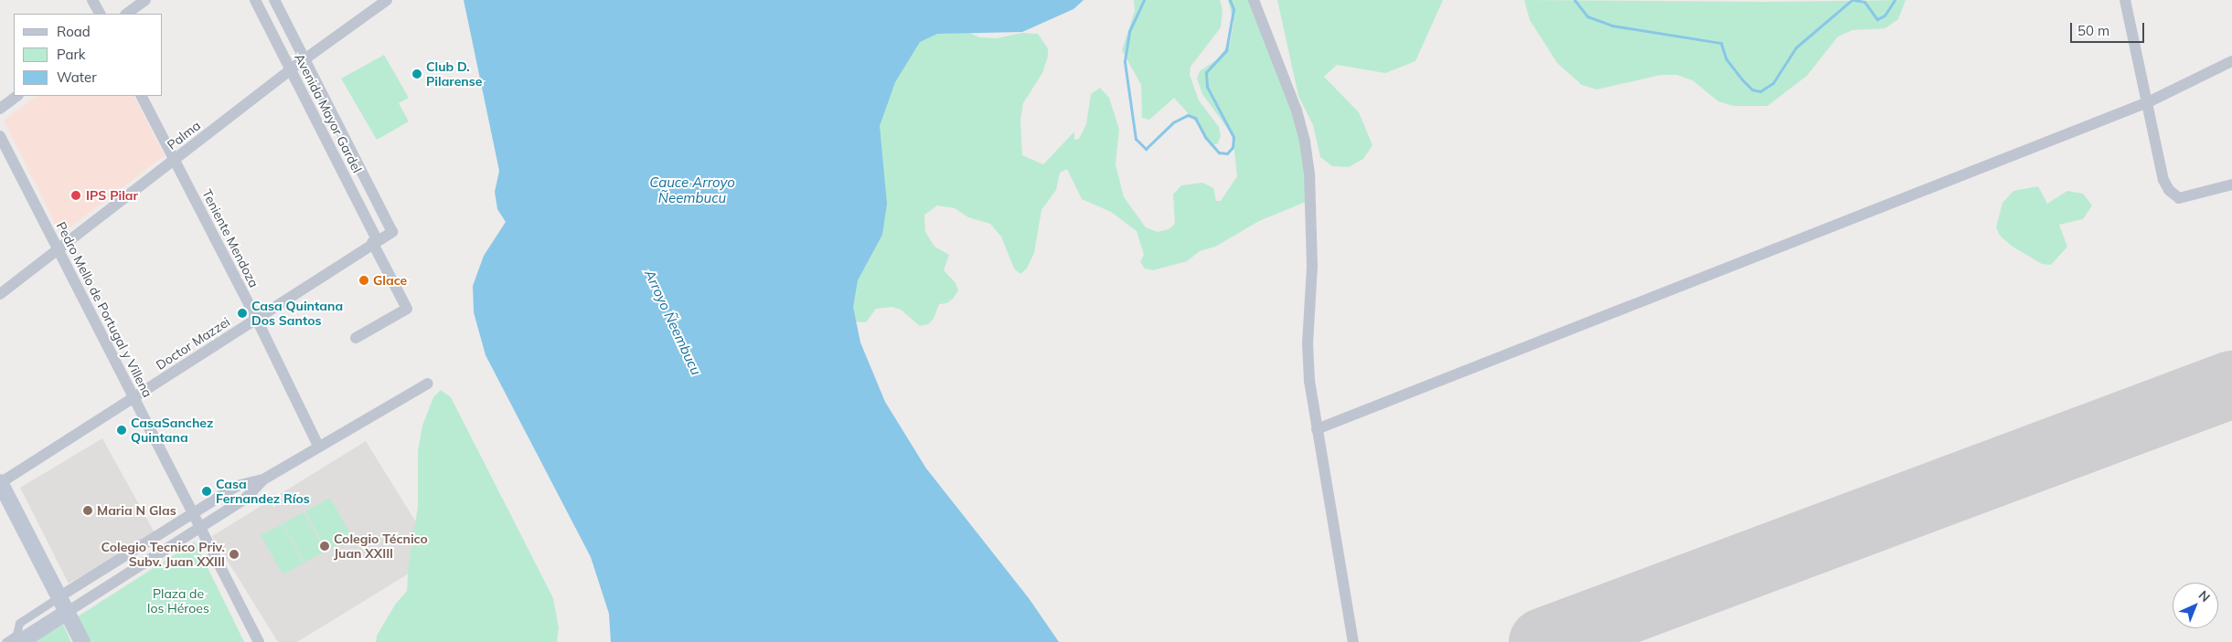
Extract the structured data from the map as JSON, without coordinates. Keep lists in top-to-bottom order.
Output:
{
  "streets": {
    "street": [
      "Avenida Mayor Gardel",
      "Palma",
      "Teniente Mendoza",
      "Pedro Mello de Portugal y Villena",
      "Doctor Mazzei"
    ]
  },
  "crossings": [
    ["Avenida Mayor Gardel", "Palma"],
    ["Avenida Mayor Gardel", "Doctor Mazzei"],
    ["Palma", "Teniente Mendoza"],
    ["Palma", "Pedro Mello de Portugal y Villena"],
    ["Teniente Mendoza", "Doctor Mazzei"],
    ["Pedro Mello de Portugal y Villena", "Doctor Mazzei"]
  ],
  "water": ["Cauce Arroyo Ñeembucu", "Arroyo Ñeembucu"],
  "parks": ["Plaza de los Héroes"],
  "places": [
    "Club D. Pilarense",
    "IPS Pilar",
    "Glace",
    "Casa Quintana Dos Santos",
    "CasaSanchez Quintana",
    "Casa Fernandez Ríos",
    "Maria N Glas",
    "Colegio Técnico Juan XXIII",
    "Colegio Tecnico Priv. Subv. Juan XXIII"
  ],
  "legend": ["Road", "Park", "Water"],
  "scale_bar": "50 m",
  "north": "top right"
}
